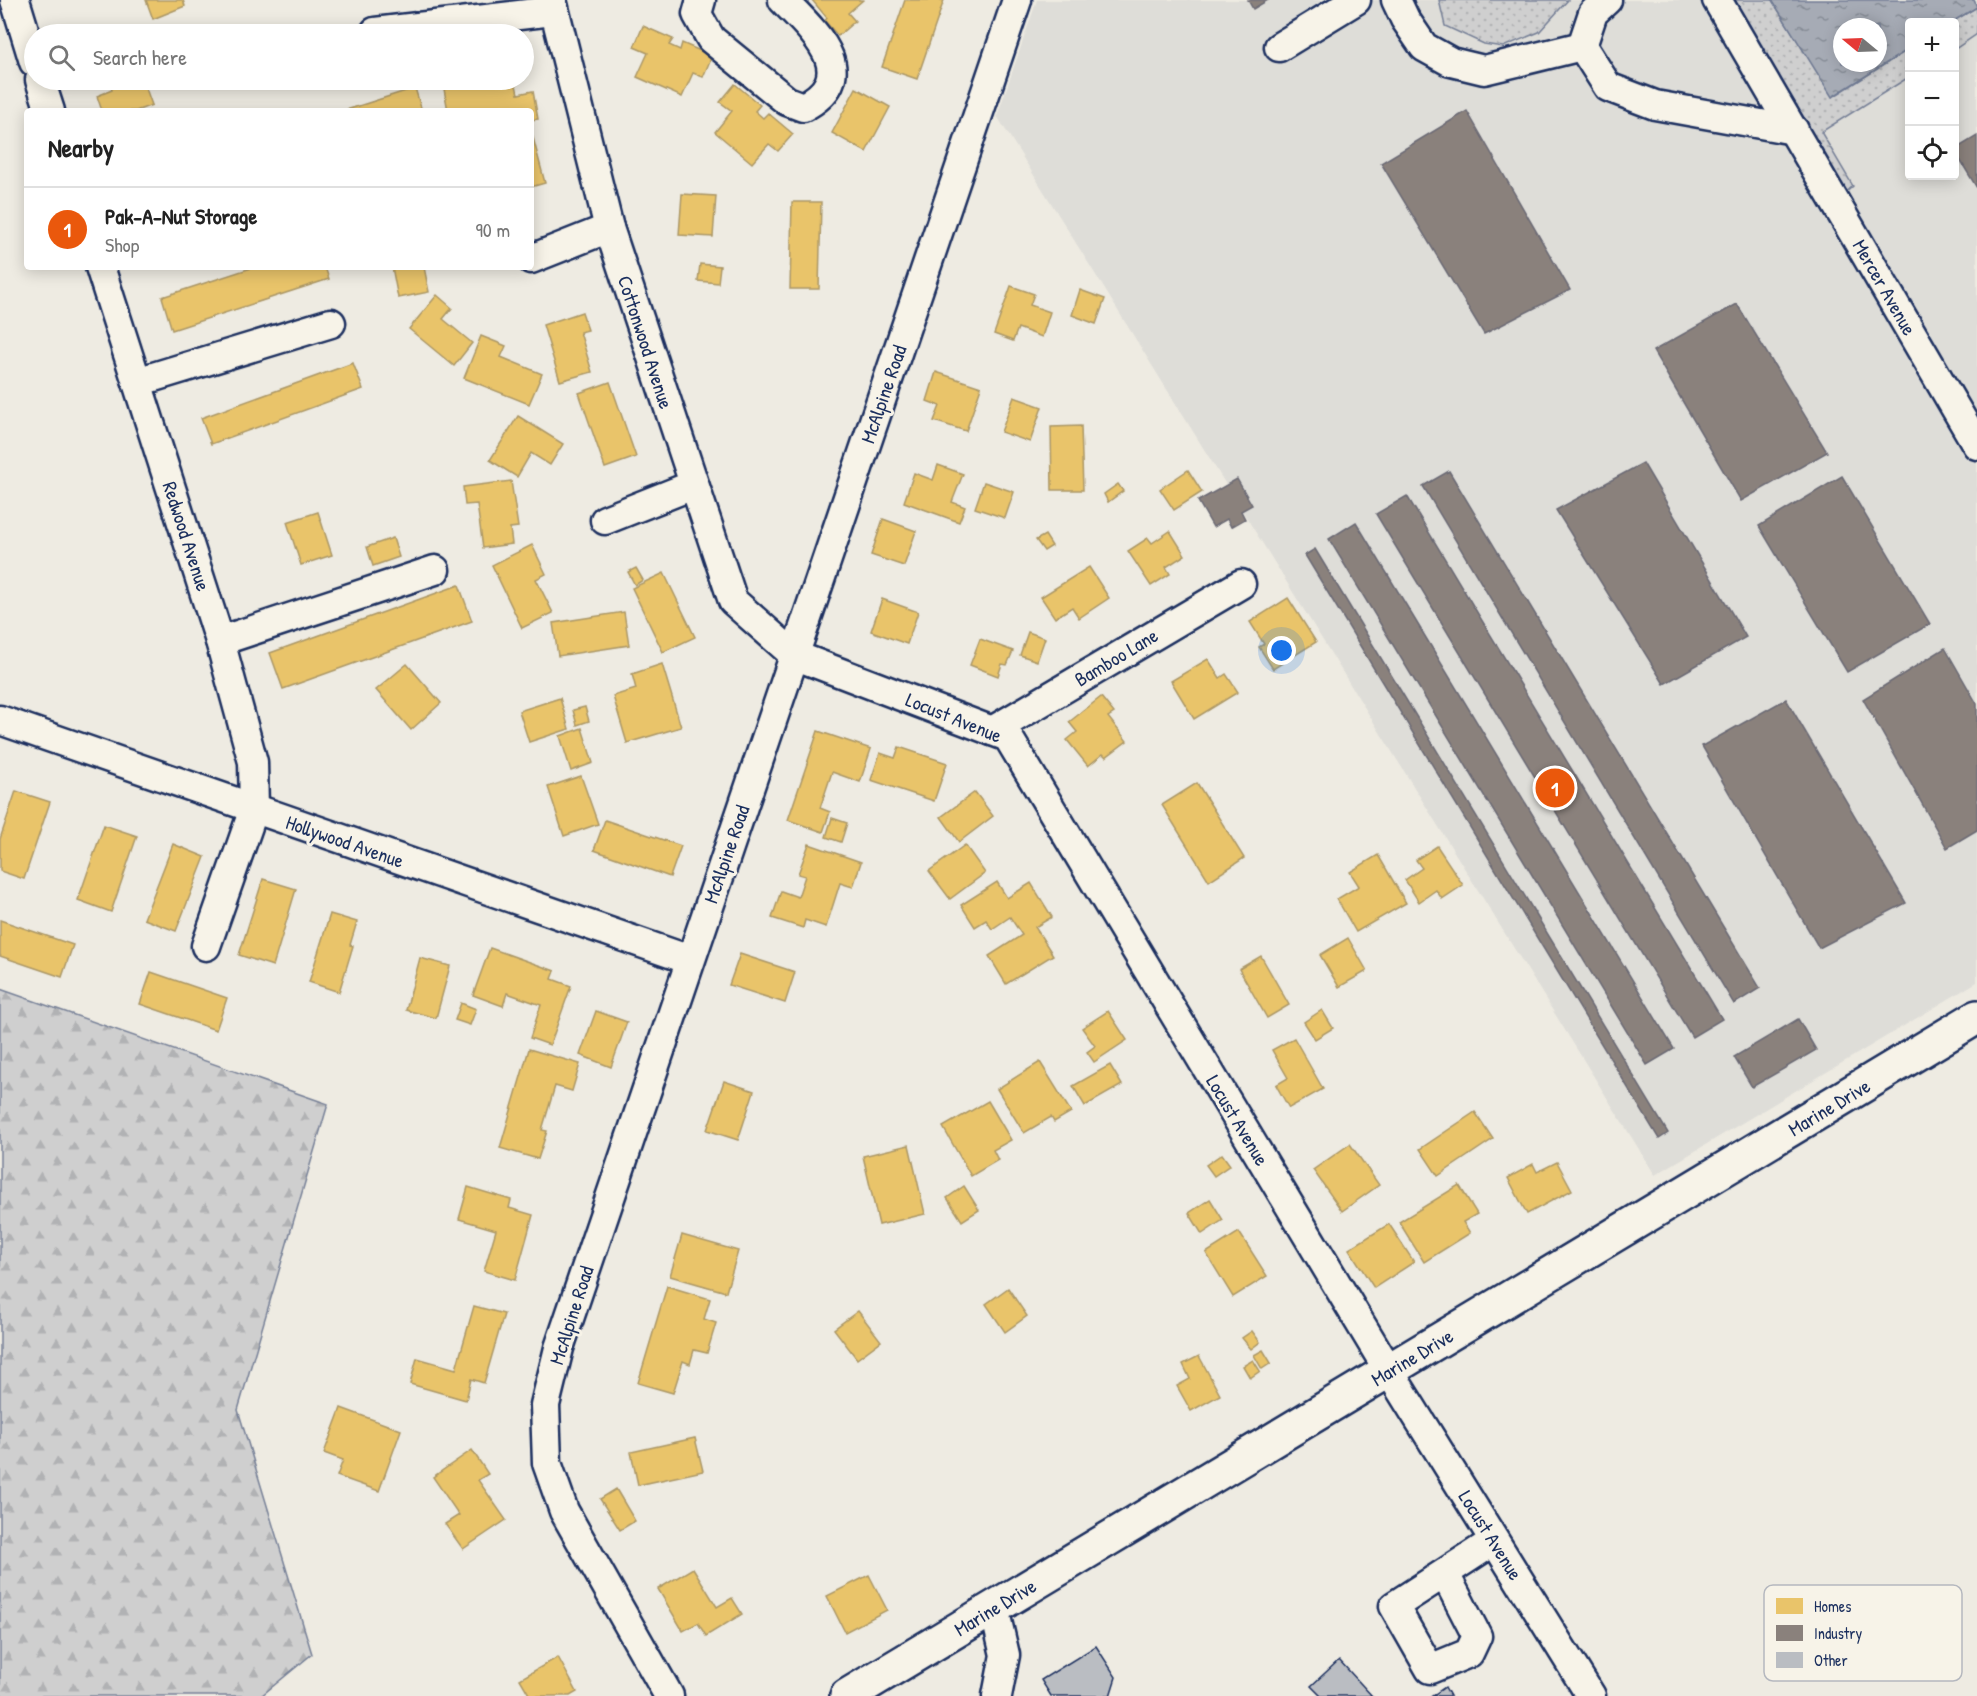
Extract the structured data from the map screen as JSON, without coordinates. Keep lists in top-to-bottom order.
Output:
{
  "streets": {
    "main road": ["Marine Drive"],
    "street": [
      "Mercer Avenue",
      "Cottonwood Avenue",
      "McAlpine Road",
      "Redwood Avenue",
      "Bamboo Lane",
      "Locust Avenue",
      "Hollywood Avenue"
    ]
  },
  "crossings": [
    ["Cottonwood Avenue", "McAlpine Road"],
    ["Cottonwood Avenue", "Locust Avenue"],
    ["McAlpine Road", "Locust Avenue"],
    ["McAlpine Road", "Hollywood Avenue"],
    ["Redwood Avenue", "Hollywood Avenue"],
    ["Bamboo Lane", "Locust Avenue"],
    ["Locust Avenue", "Marine Drive"]
  ],
  "legend": ["Homes", "Industry", "Other"],
  "north": "left",
  "page": {
    "map_buttons": ["+", "−"],
    "search": "Search here",
    "heading": "Nearby",
    "list": [
      {
        "mark": "1",
        "name": "Pak-A-Nut Storage",
        "note": "Shop",
        "value": "90 m"
      }
    ],
    "pins": "1"
  }
}
